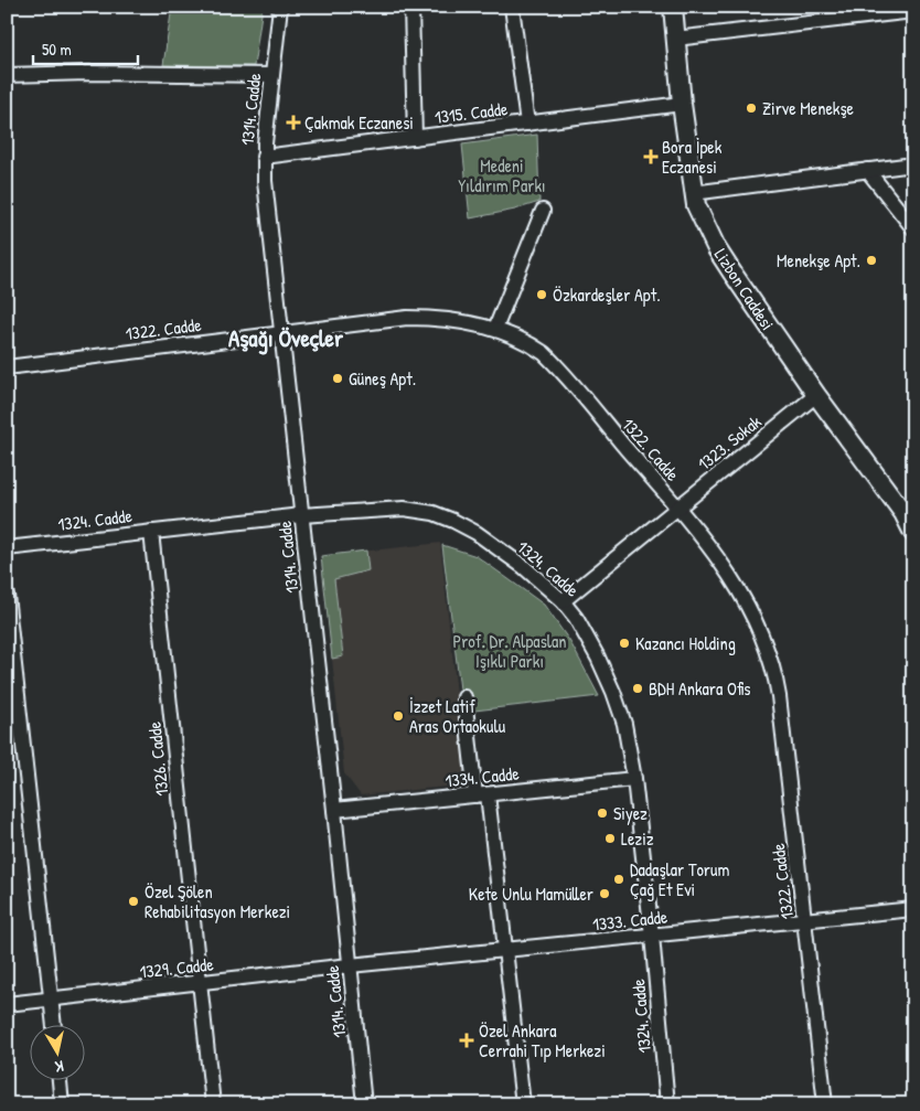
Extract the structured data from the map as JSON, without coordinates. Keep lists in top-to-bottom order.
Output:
{
  "streets": {
    "main road": ["Lizbon Caddesi"],
    "street": [
      "1314. Cadde",
      "1315. Cadde",
      "1322. Cadde",
      "1323. Sokak",
      "1324. Cadde",
      "1326. Cadde",
      "1334. Cadde",
      "1333. Cadde",
      "1329. Cadde"
    ]
  },
  "crossings": [
    ["1314. Cadde", "1315. Cadde"],
    ["1314. Cadde", "1322. Cadde"],
    ["1314. Cadde", "1324. Cadde"],
    ["1314. Cadde", "1334. Cadde"],
    ["1314. Cadde", "1333. Cadde"],
    ["1314. Cadde", "1329. Cadde"],
    ["1315. Cadde", "Lizbon Caddesi"],
    ["Lizbon Caddesi", "1323. Sokak"],
    ["1322. Cadde", "1323. Sokak"],
    ["1322. Cadde", "1333. Cadde"],
    ["1323. Sokak", "1324. Cadde"],
    ["1324. Cadde", "1326. Cadde"],
    ["1324. Cadde", "1334. Cadde"],
    ["1324. Cadde", "1333. Cadde"],
    ["1326. Cadde", "1329. Cadde"],
    ["1333. Cadde", "1329. Cadde"]
  ],
  "districts": ["Aşağı Öveçler"],
  "parks": ["Medeni Yıldırım Parkı", "Prof. Dr. Alpaslan Işıklı Parkı"],
  "places": {
    "other": [
      "Zirve Menekşe",
      "Menekşe Apt.",
      "Özkardeşler Apt.",
      "Güneş Apt.",
      "Kazancı Holding",
      "BDH Ankara Ofis",
      "İzzet Latif Aras Ortaokulu",
      "Siyez",
      "Leziz",
      "Dadaşlar Torum Çağ Et Evi",
      "Kete Unlu Mamüller",
      "Özel Şölen Rehabilitasyon Merkezi"
    ],
    "health": ["Çakmak Eczanesi", "Bora İpek Eczanesi", "Özel Ankara Cerrahi Tıp Merkezi"]
  },
  "scale_bar": "50 m",
  "north": "bottom"
}
